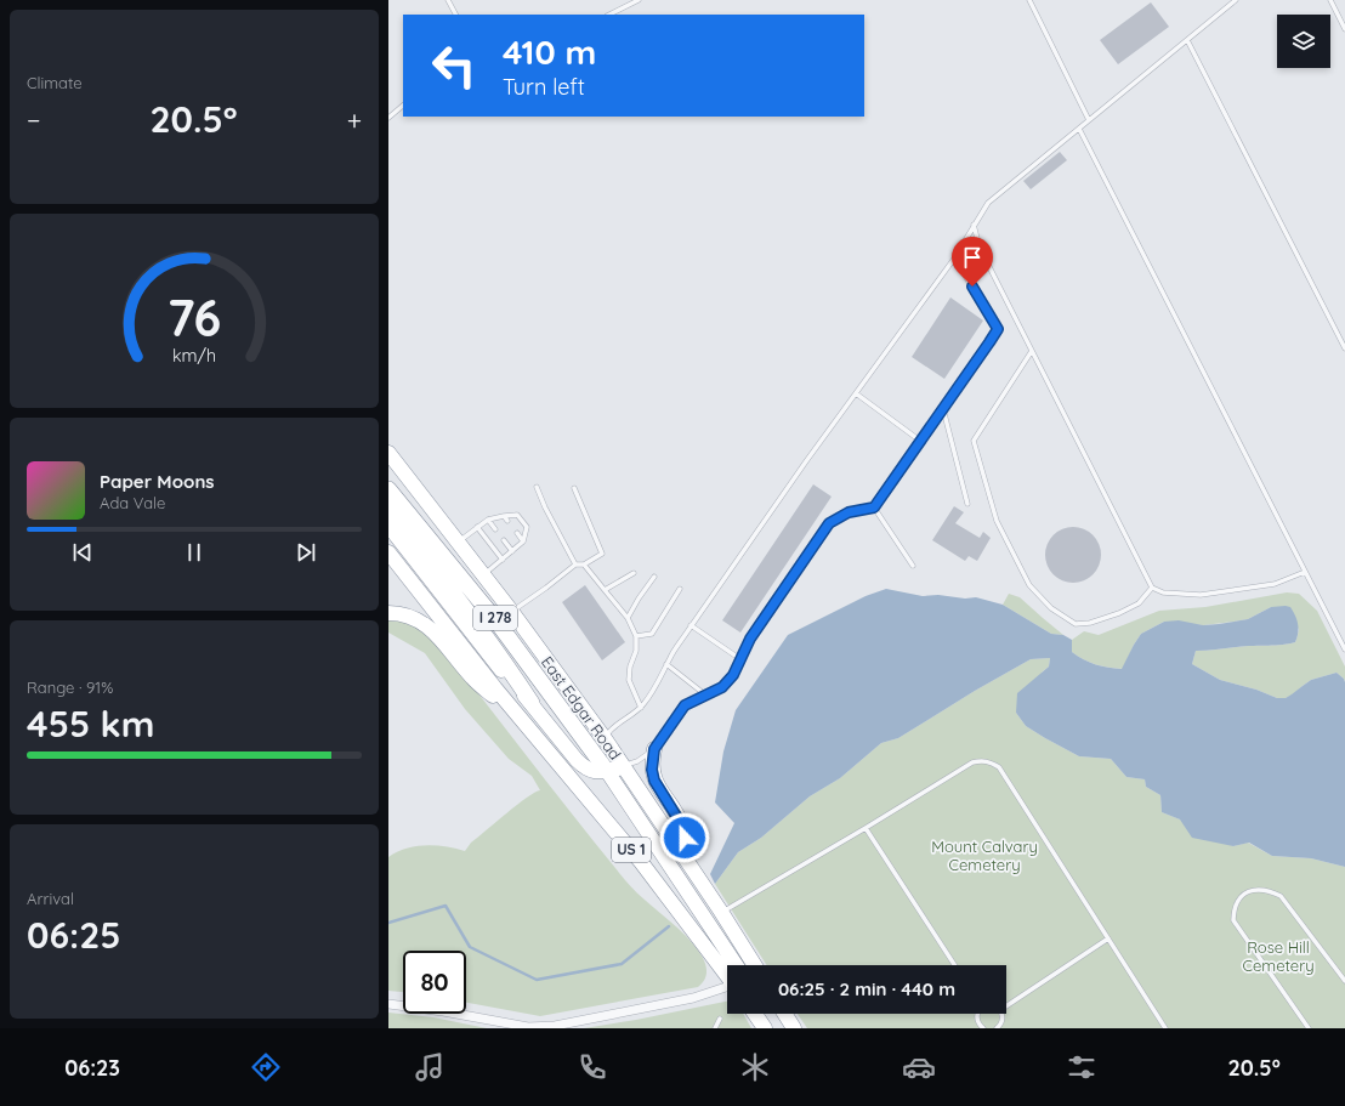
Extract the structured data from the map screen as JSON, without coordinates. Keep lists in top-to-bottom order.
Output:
{
  "streets": {
    "highway": ["I 278", "East Edgar Road", "US 1"]
  },
  "parks": ["Mount Calvary Cemetery", "Rose Hill Cemetery"],
  "page": {
    "tile": [
      "Climate",
      ["Range · 91%", "455 km"],
      ["Arrival", "06:25"]
    ],
    "turn": ["410 m", "Turn left"],
    "heat": ["−", "20.5°", "+"],
    "song": ["Paper Moons", "Ada Vale"],
    "limit": "80",
    "trip": "06:25 · 2 min · 440 m",
    "tabs": ["06:23", "20.5°"],
    "gauge": ["76", "km/h"]
  }
}
